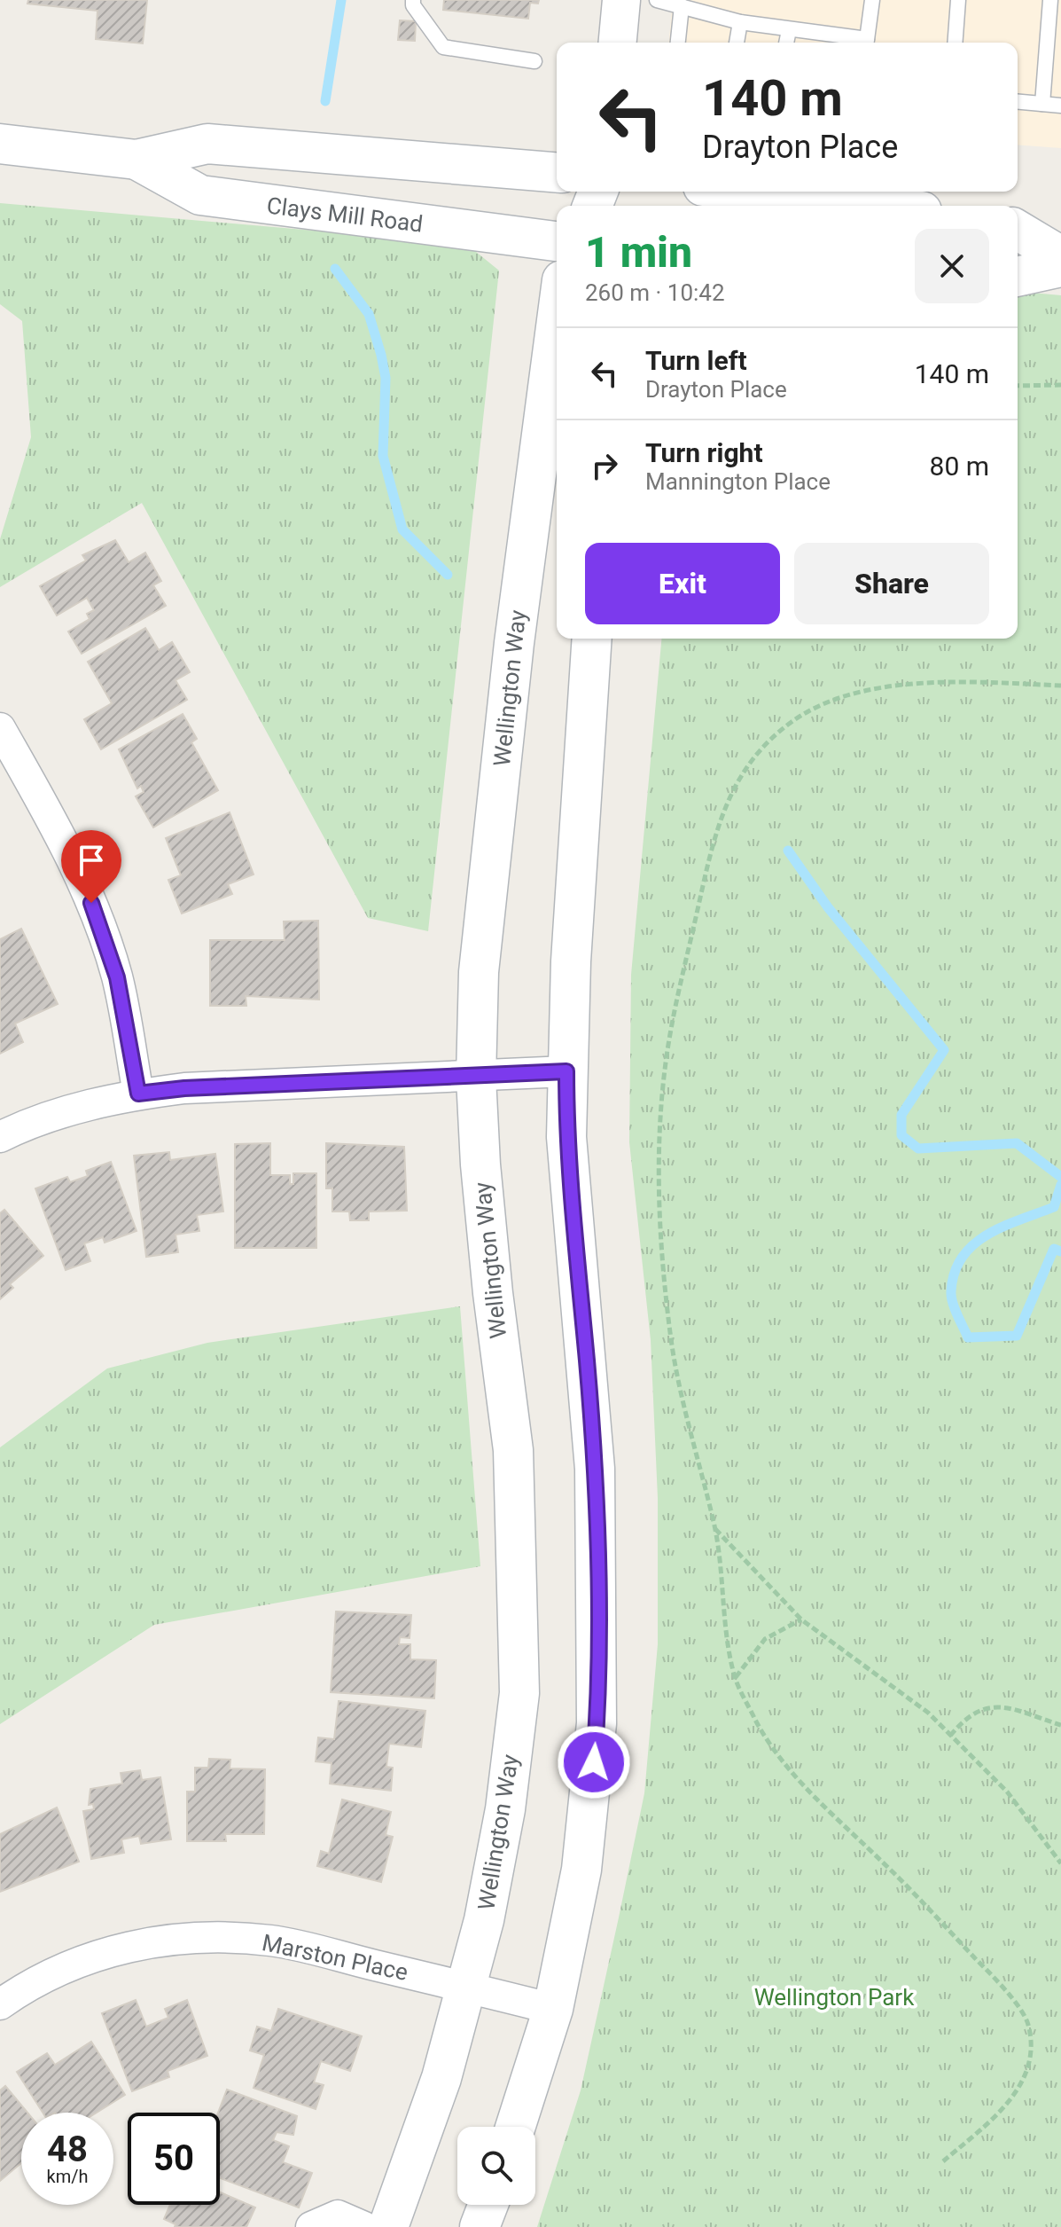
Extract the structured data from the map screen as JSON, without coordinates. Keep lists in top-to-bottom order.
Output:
{
  "streets": {
    "main road": ["Clays Mill Road", "Wellington Way"],
    "street": ["Marston Place"]
  },
  "crossings": [
    ["Wellington Way", "Marston Place"]
  ],
  "parks": ["Wellington Park"],
  "page": {
    "turn": ["140 m", "Drayton Place"],
    "heading": ["1 min", "260 m · 10:42"],
    "list": [
      {
        "name": "Turn left",
        "note": "Drayton Place",
        "value": "140 m"
      },
      {
        "name": "Turn right",
        "note": "Mannington Place",
        "value": "80 m"
      }
    ],
    "buttons": ["Exit", "Share"],
    "speed": "48 km/h",
    "limit": "50"
  }
}
